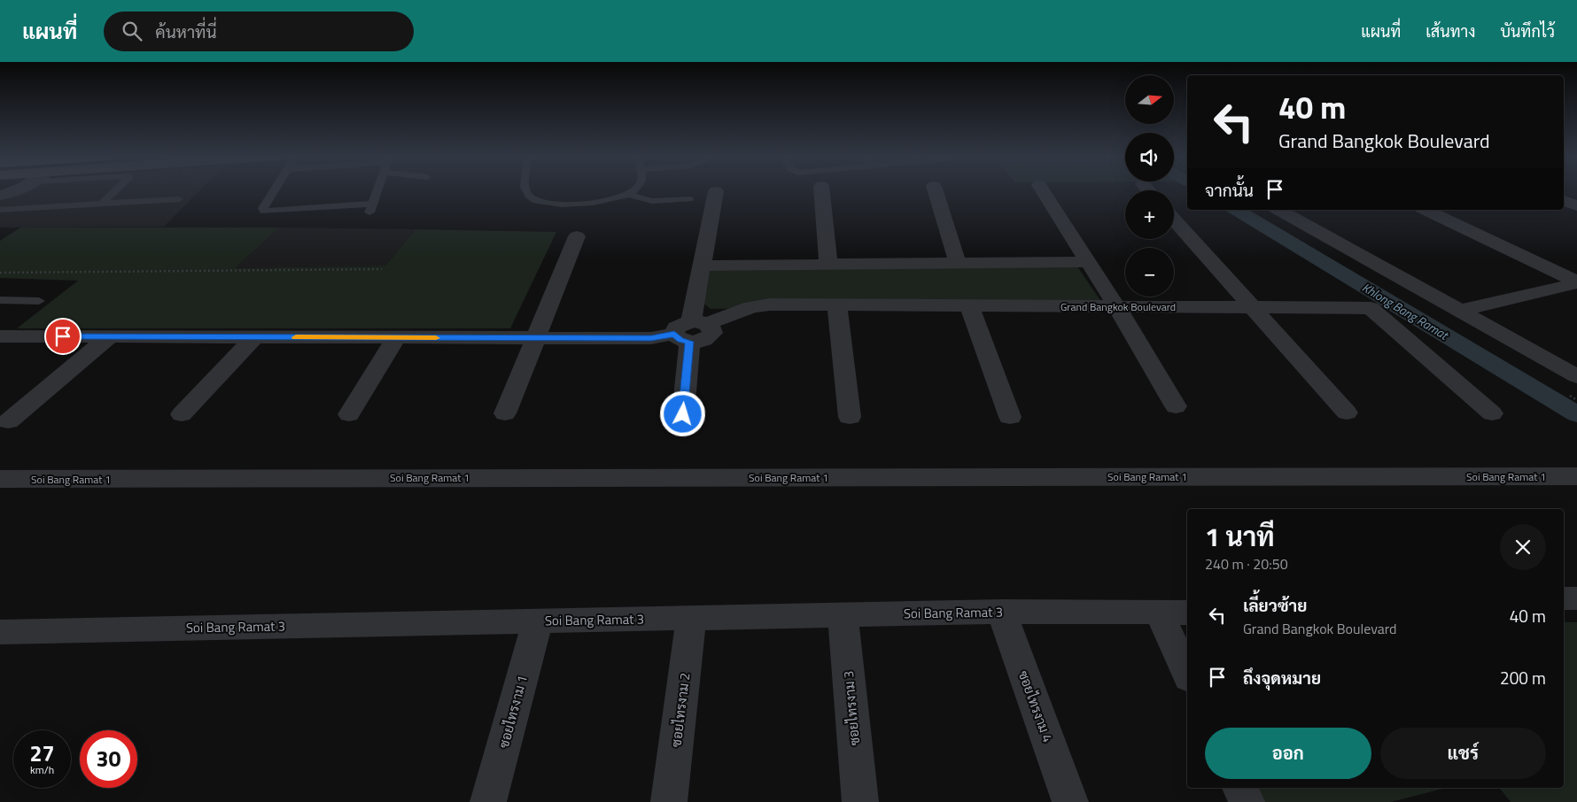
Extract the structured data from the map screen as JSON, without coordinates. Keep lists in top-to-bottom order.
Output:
{
  "streets": {
    "street": [
      "Grand Bangkok Boulevard",
      "Soi Bang Ramat 1",
      "Soi Bang Ramat 3",
      "ซอยไทรงาม 4",
      "ซอยไทรงาม 3",
      "ซอยไทรงาม 2",
      "ซอยไทรงาม 1"
    ]
  },
  "crossings": [
    ["Soi Bang Ramat 3", "ซอยไทรงาม 4"],
    ["Soi Bang Ramat 3", "ซอยไทรงาม 3"],
    ["Soi Bang Ramat 3", "ซอยไทรงาม 2"],
    ["Soi Bang Ramat 3", "ซอยไทรงาม 1"]
  ],
  "water": ["Khlong Bang Ramat"],
  "north": "right",
  "page": {
    "header": "แผนที่",
    "search": "ค้นหาที่นี่",
    "nav": ["แผนที่", "เส้นทาง", "บันทึกไว้"],
    "map_buttons": ["+", "−"],
    "turn": ["40 m", "Grand Bangkok Boulevard"],
    "then": "จากนั้น",
    "heading": ["1 นาที", "240 m · 20:50"],
    "list": [
      {
        "name": "เลี้ยวซ้าย",
        "note": "Grand Bangkok Boulevard",
        "value": "40 m"
      },
      {
        "name": "ถึงจุดหมาย",
        "value": "200 m"
      }
    ],
    "buttons": ["ออก", "แชร์"],
    "speed": "27 km/h",
    "limit": "30"
  }
}
